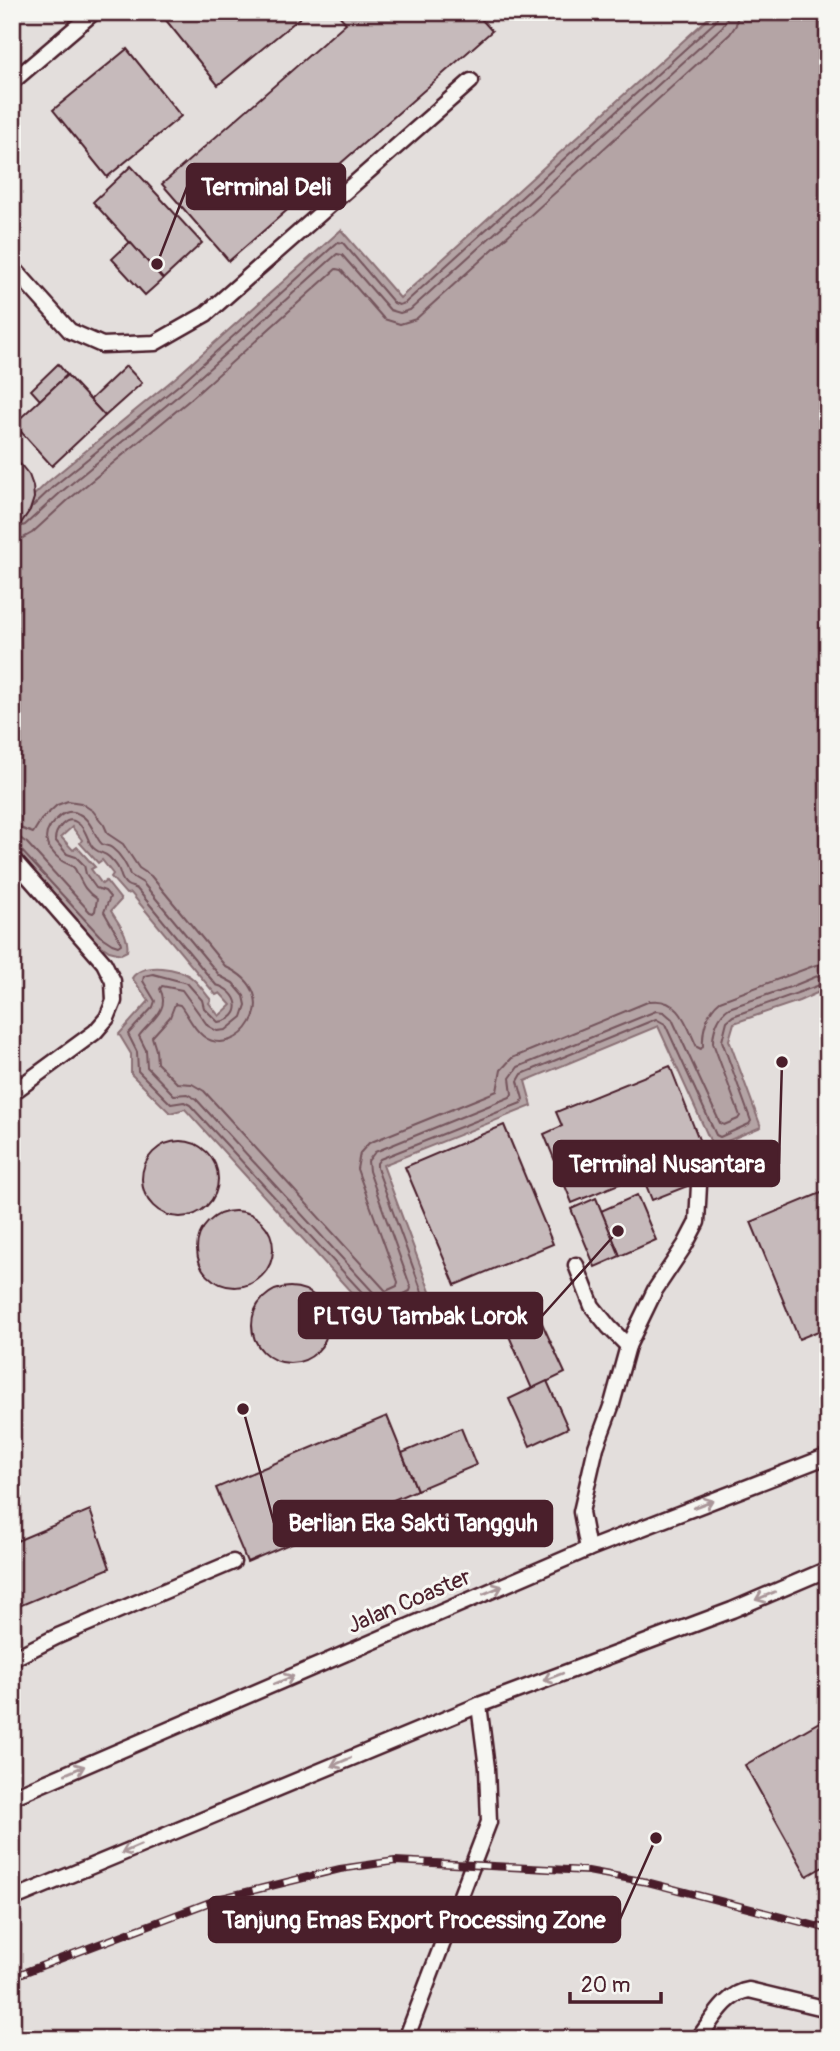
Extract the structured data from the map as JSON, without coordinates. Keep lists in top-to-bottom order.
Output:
{
  "streets": {
    "lane": ["Jalan Coaster"]
  },
  "places": [
    "Terminal Deli",
    "Terminal Nusantara",
    "PLTGU Tambak Lorok",
    "Berlian Eka Sakti Tangguh",
    "Tanjung Emas Export Processing Zone"
  ],
  "scale_bar": "20 m"
}
